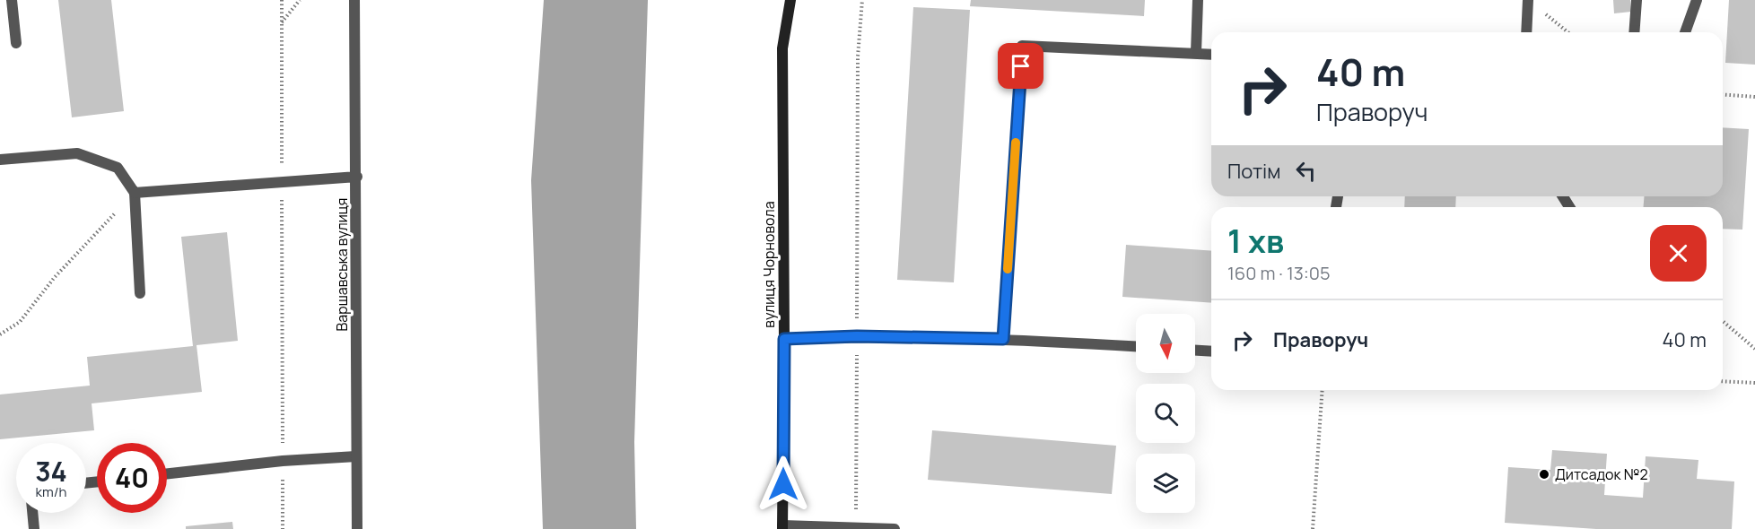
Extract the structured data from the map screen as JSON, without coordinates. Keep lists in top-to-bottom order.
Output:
{
  "streets": {
    "street": ["Варшавська вулиця", "вулиця Чорновола"]
  },
  "places": ["Дитсадок №2"],
  "north": "bottom",
  "page": {
    "turn": ["40 m", "Праворуч"],
    "then": "Потім",
    "heading": ["1 хв", "160 m · 13:05"],
    "list": [
      {
        "name": "Праворуч",
        "value": "40 m"
      }
    ],
    "speed": "34 km/h",
    "limit": "40"
  }
}
